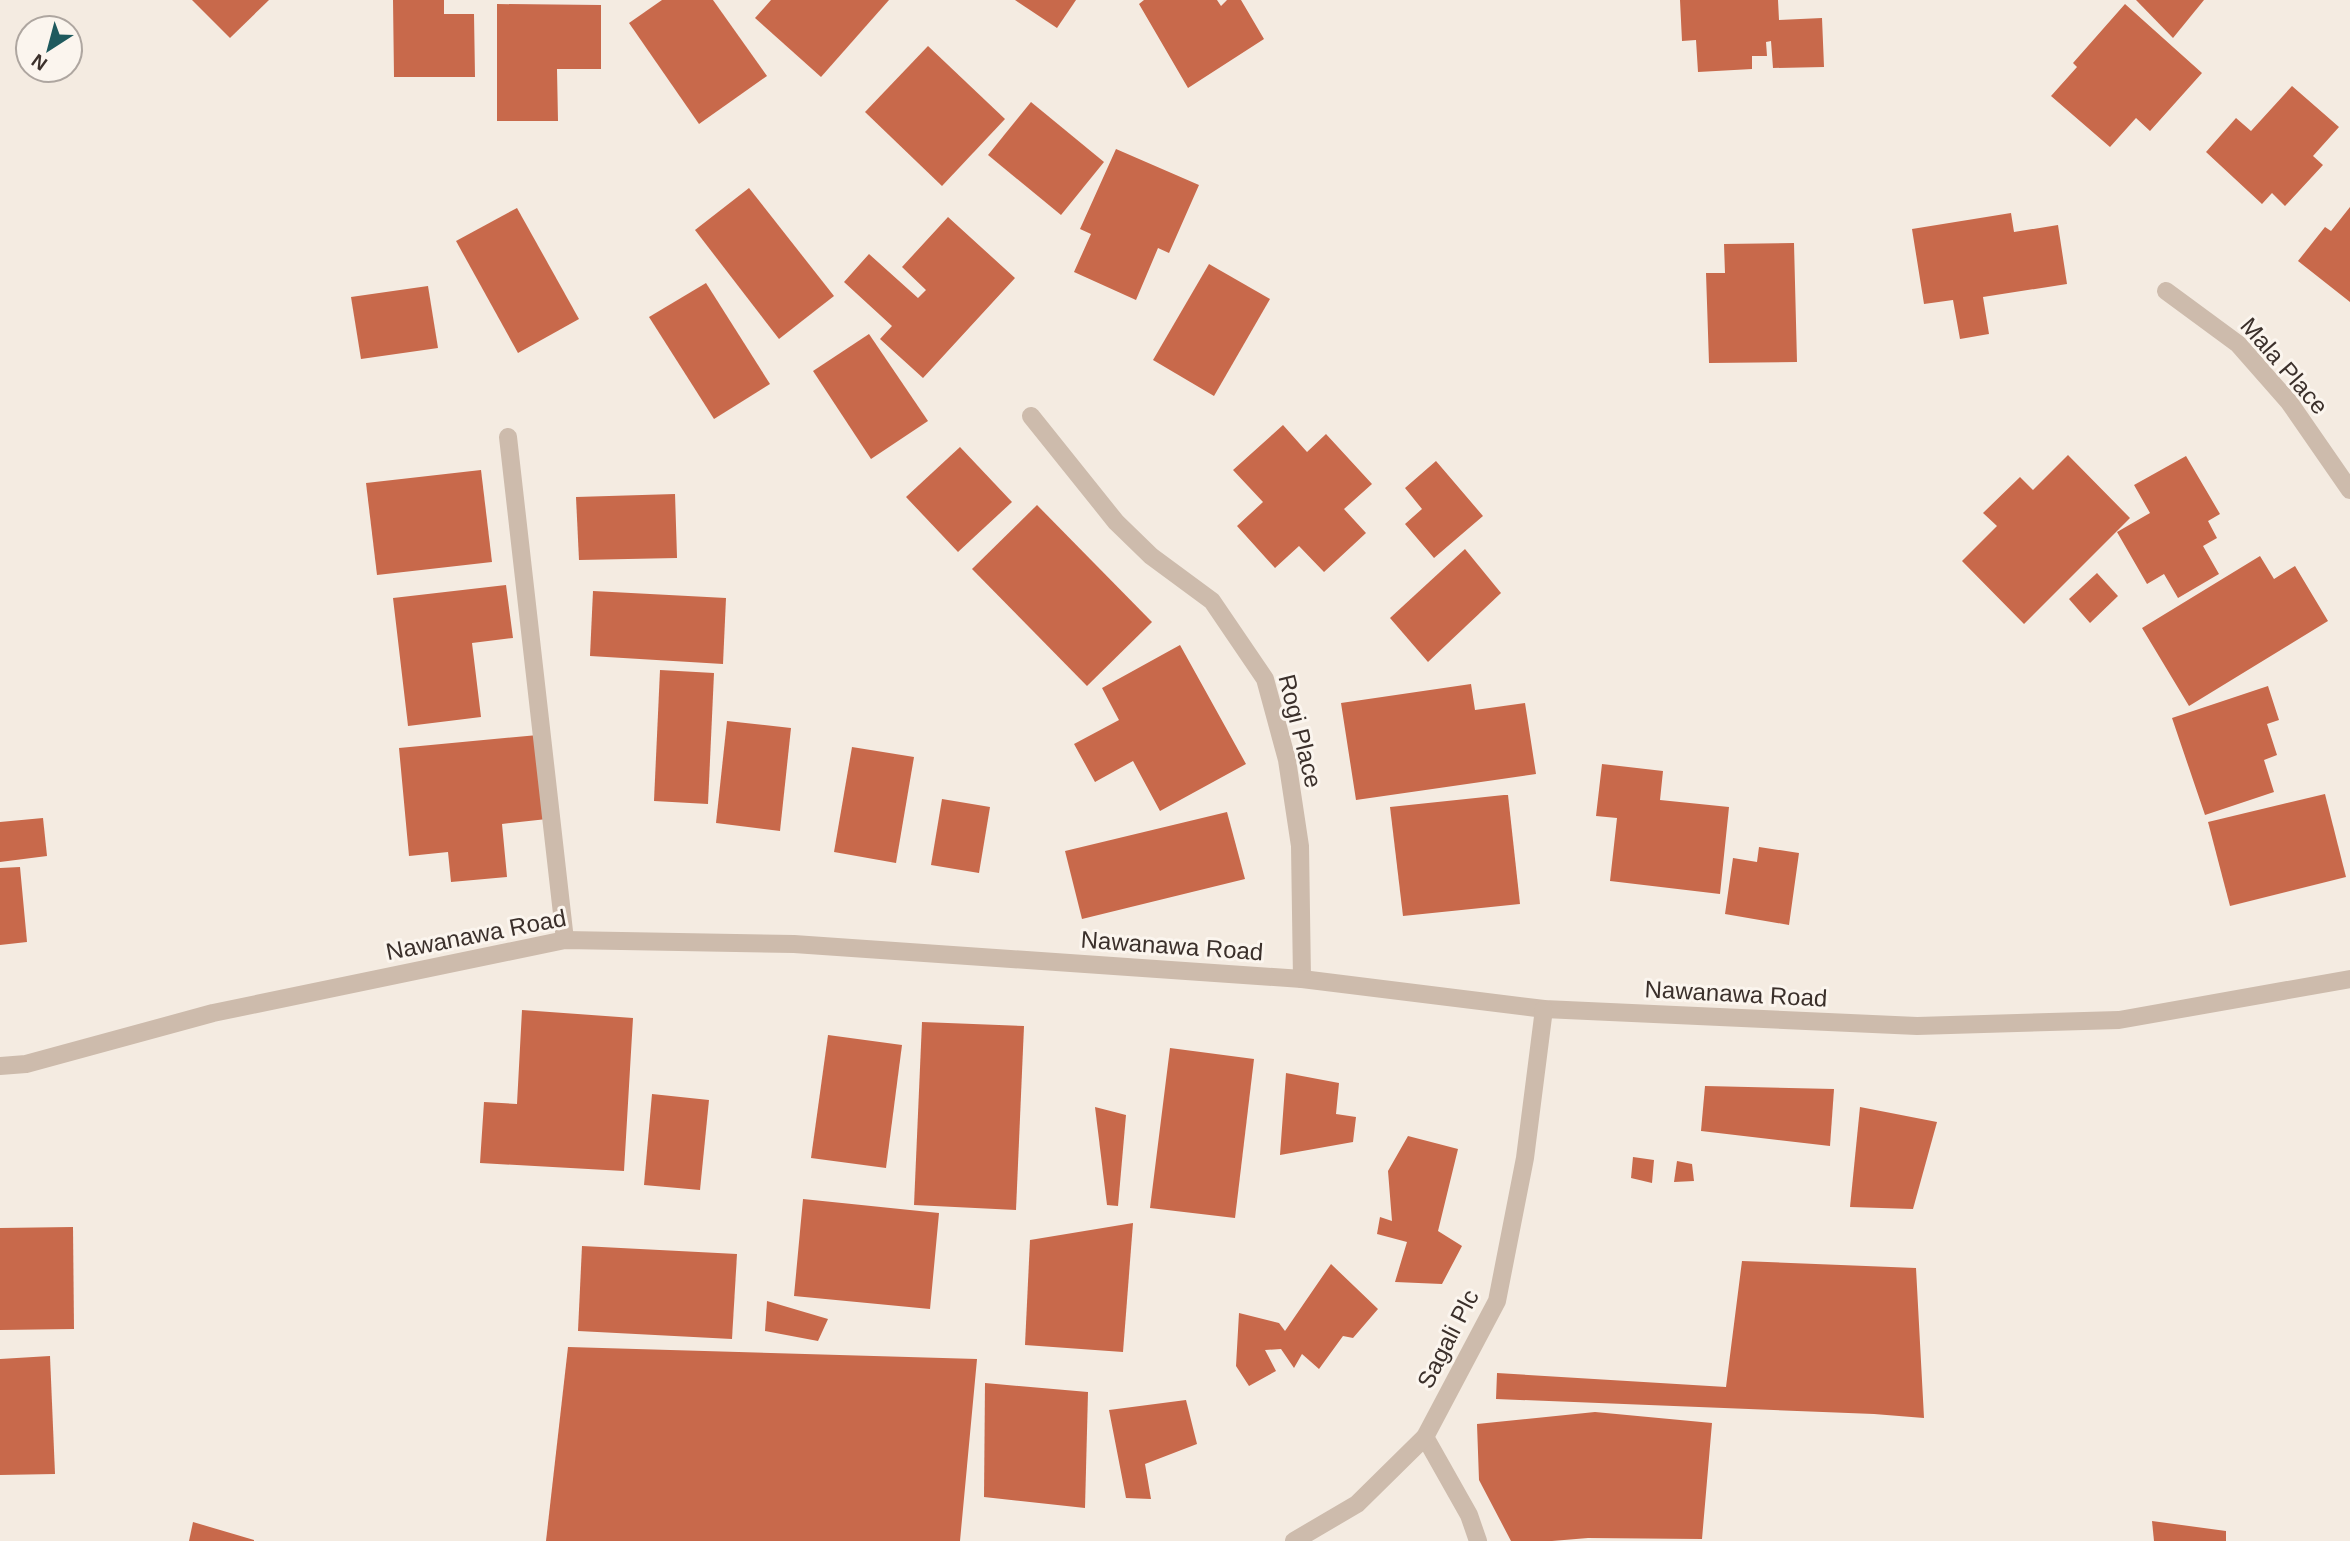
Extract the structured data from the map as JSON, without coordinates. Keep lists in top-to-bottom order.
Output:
{
  "streets": {
    "street": [
      "Mala Place",
      "Rogi Place",
      "Nawanawa Road",
      "Sagali Plc"
    ]
  },
  "crossings": [
    ["Rogi Place", "Nawanawa Road"],
    ["Nawanawa Road", "Sagali Plc"]
  ],
  "north": "bottom left"
}
